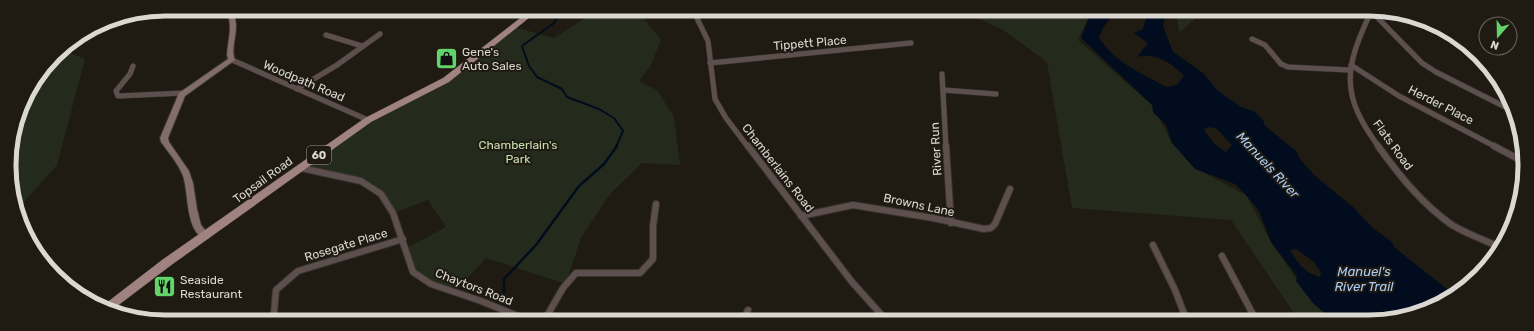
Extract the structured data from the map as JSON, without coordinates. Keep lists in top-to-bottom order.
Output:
{
  "streets": {
    "main road": ["60", "Topsail Road"],
    "street": [
      "Tippett Place",
      "Woodpath Road",
      "Herder Place",
      "Flats Road",
      "River Run",
      "Chamberlains Road",
      "Browns Lane",
      "Rosegate Place",
      "Chaytors Road"
    ]
  },
  "crossings": [
    ["Tippett Place", "Chamberlains Road"],
    ["Woodpath Road", "Topsail Road"],
    ["Herder Place", "Flats Road"],
    ["River Run", "Browns Lane"],
    ["Chamberlains Road", "Browns Lane"],
    ["Topsail Road", "Chaytors Road"],
    ["Rosegate Place", "Chaytors Road"]
  ],
  "water": ["Manuels River", "Manuel's River Trail"],
  "parks": ["Chamberlain's Park"],
  "places": {
    "shop": ["Gene's Auto Sales"],
    "restaurant": ["Seaside Restaurant"]
  },
  "north": "bottom"
}
